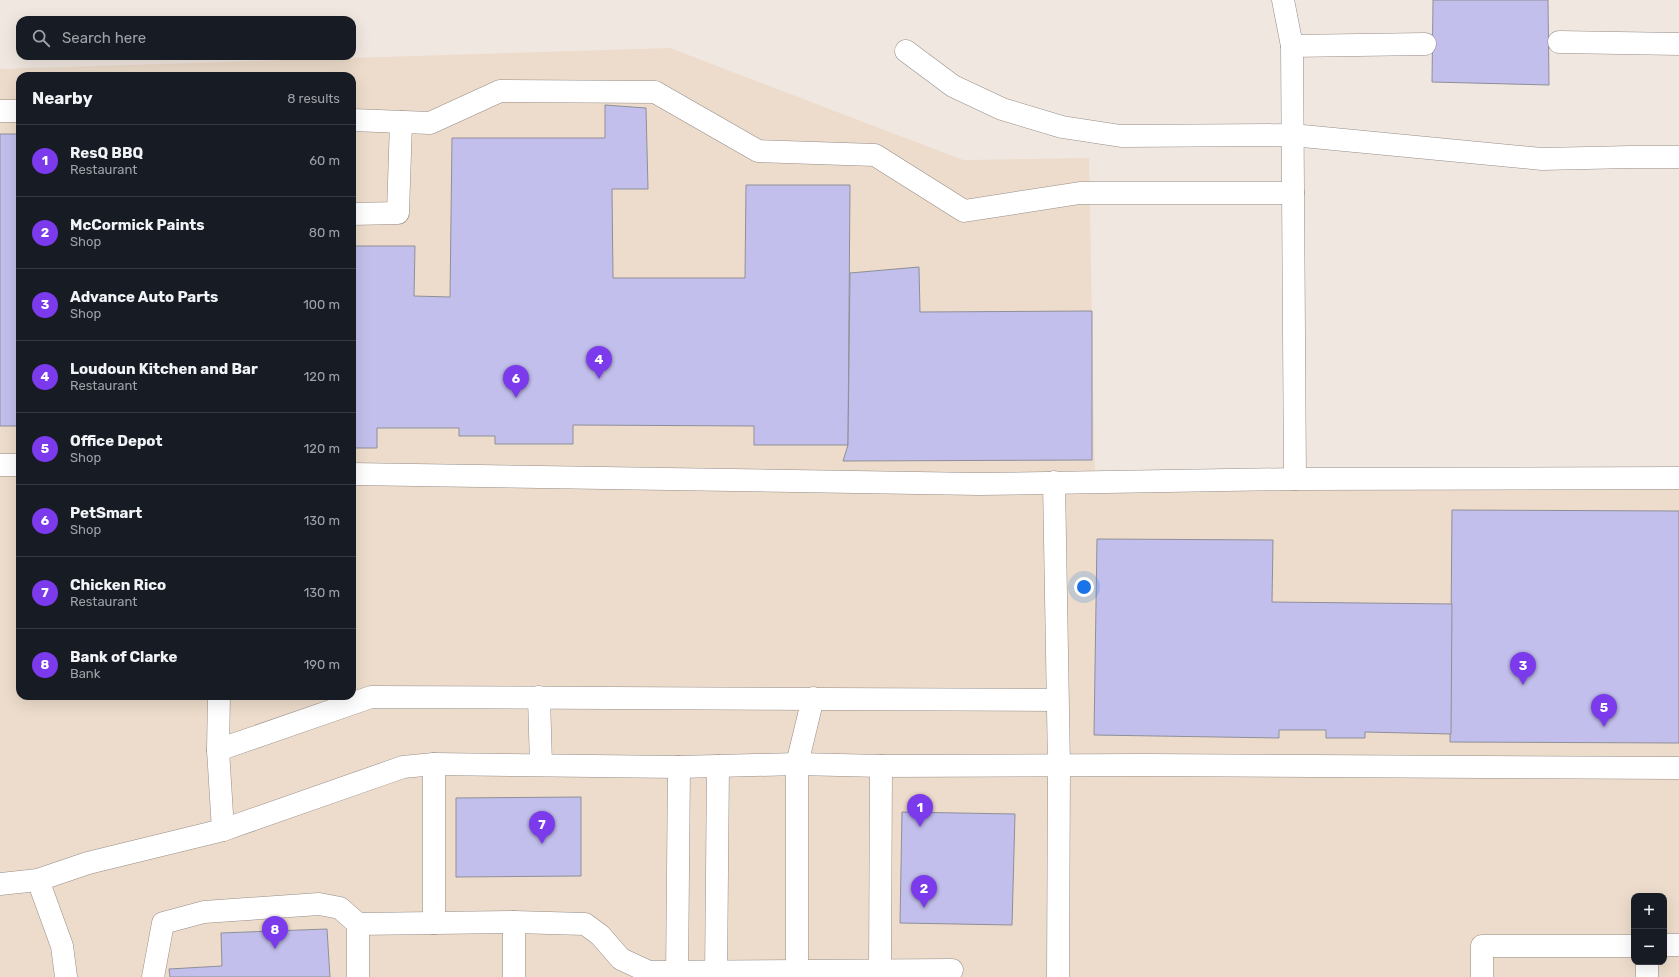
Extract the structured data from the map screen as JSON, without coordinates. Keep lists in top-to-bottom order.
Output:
{
  "page": {
    "search": "Search here",
    "heading": ["Nearby", "8 results"],
    "list": [
      {
        "mark": "1",
        "name": "ResQ BBQ",
        "note": "Restaurant",
        "value": "60 m"
      },
      {
        "mark": "2",
        "name": "McCormick Paints",
        "note": "Shop",
        "value": "80 m"
      },
      {
        "mark": "3",
        "name": "Advance Auto Parts",
        "note": "Shop",
        "value": "100 m"
      },
      {
        "mark": "4",
        "name": "Loudoun Kitchen and Bar",
        "note": "Restaurant",
        "value": "120 m"
      },
      {
        "mark": "5",
        "name": "Office Depot",
        "note": "Shop",
        "value": "120 m"
      },
      {
        "mark": "6",
        "name": "PetSmart",
        "note": "Shop",
        "value": "130 m"
      },
      {
        "mark": "7",
        "name": "Chicken Rico",
        "note": "Restaurant",
        "value": "130 m"
      },
      {
        "mark": "8",
        "name": "Bank of Clarke",
        "note": "Bank",
        "value": "190 m"
      }
    ],
    "pins": [
      "4",
      "6",
      "3",
      "5",
      "1",
      "7",
      "2",
      "8"
    ],
    "map_buttons": ["+", "−"]
  }
}
